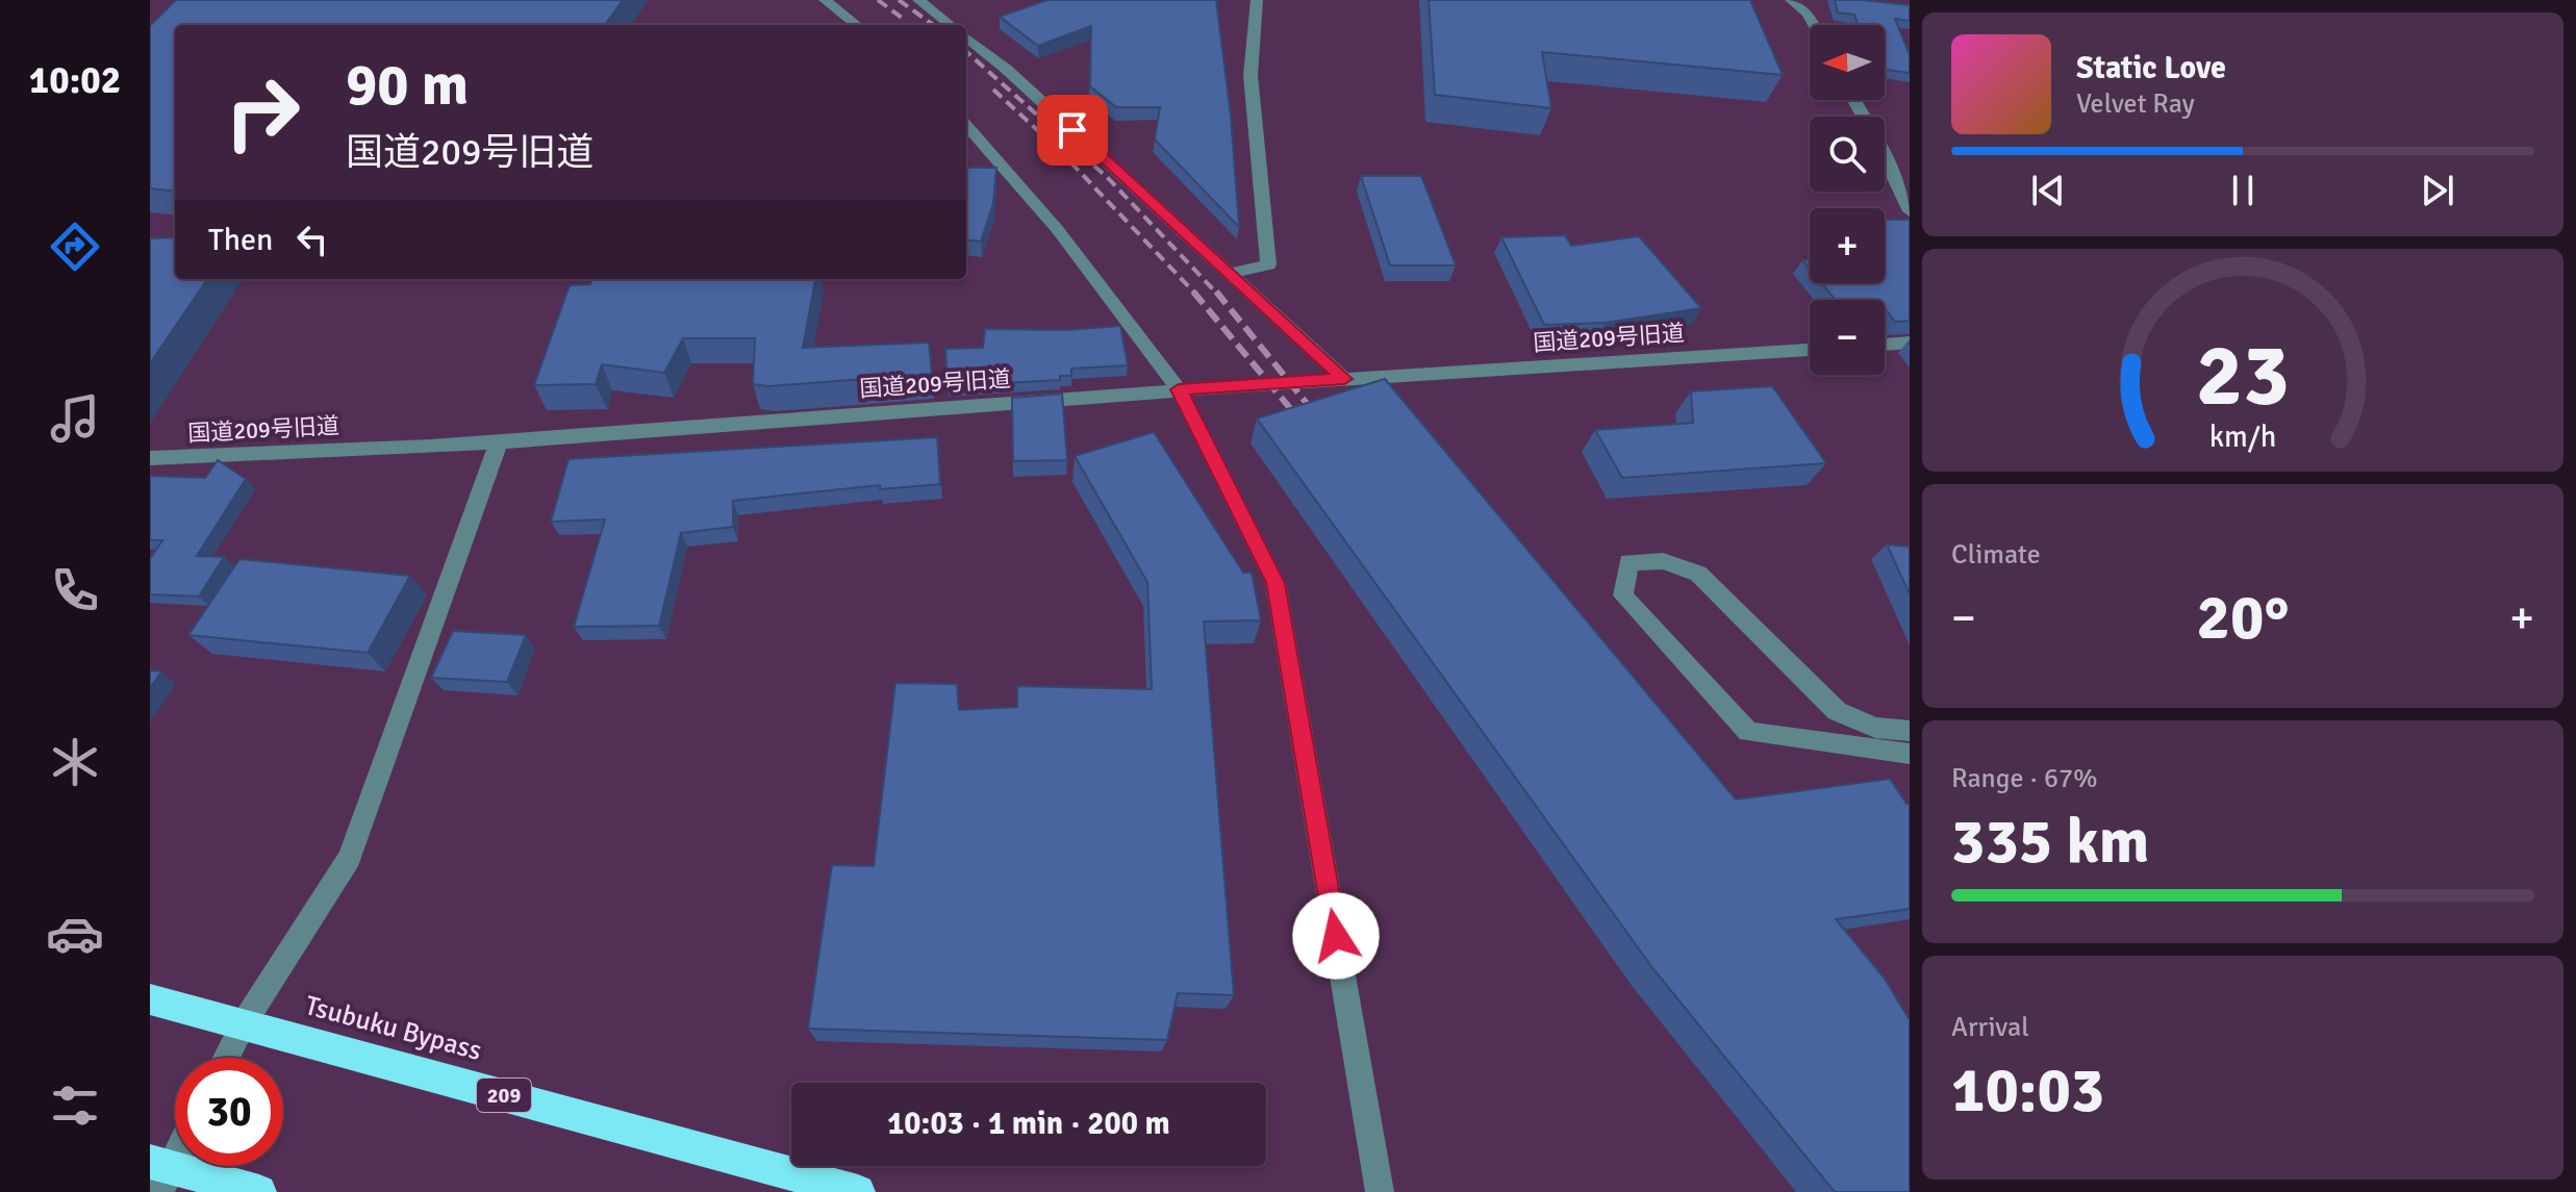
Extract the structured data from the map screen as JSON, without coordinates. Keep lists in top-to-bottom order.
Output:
{
  "streets": {
    "highway": ["Tsubuku Bypass", "209"],
    "street": ["国道209号旧道"]
  },
  "north": "left",
  "page": {
    "tabs": "10:02",
    "map_buttons": ["+", "−"],
    "turn": ["90 m", "国道209号旧道"],
    "song": ["Static Love", "Velvet Ray"],
    "then": "Then",
    "tile": [
      "Climate",
      ["Range · 67%", "335 km"],
      ["Arrival", "10:03"]
    ],
    "heat": ["−", "20°", "+"],
    "limit": "30",
    "trip": "10:03 · 1 min · 200 m",
    "gauge": ["23", "km/h"]
  }
}
